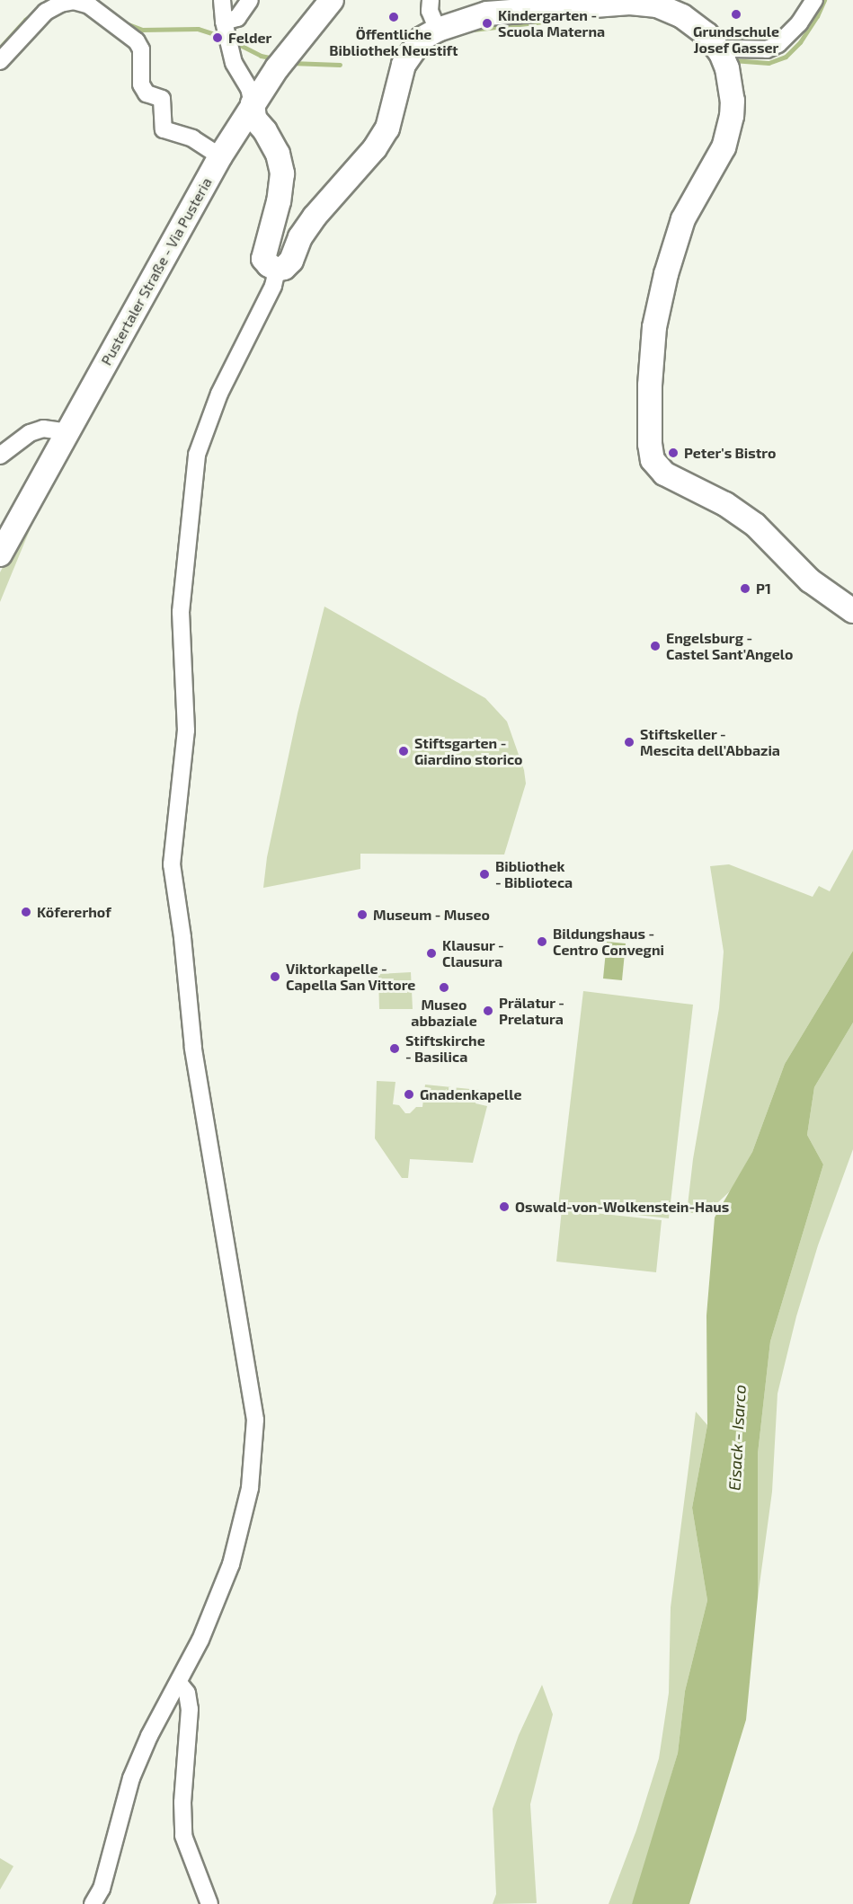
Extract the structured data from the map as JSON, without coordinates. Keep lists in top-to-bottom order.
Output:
{
  "streets": {
    "street": ["Pustertaler Straße - Via Pusteria"]
  },
  "water": ["Eisack - Isarco"],
  "places": [
    "Grundschule Josef Gasser",
    "Öffentliche Bibliothek Neustift",
    "Kindergarten - Scuola Materna",
    "Felder",
    "Peter's Bistro",
    "P1",
    "Engelsburg - Castel Sant'Angelo",
    "Stiftskeller - Mescita dell'Abbazia",
    "Stiftsgarten - Giardino storico",
    "Bibliothek - Biblioteca",
    "Köfererhof",
    "Museum - Museo",
    "Bildungshaus - Centro Convegni",
    "Klausur - Clausura",
    "Viktorkapelle - Capella San Vittore",
    "Museo abbaziale",
    "Prälatur - Prelatura",
    "Stiftskirche - Basilica",
    "Gnadenkapelle",
    "Oswald-von-Wolkenstein-Haus"
  ]
}
